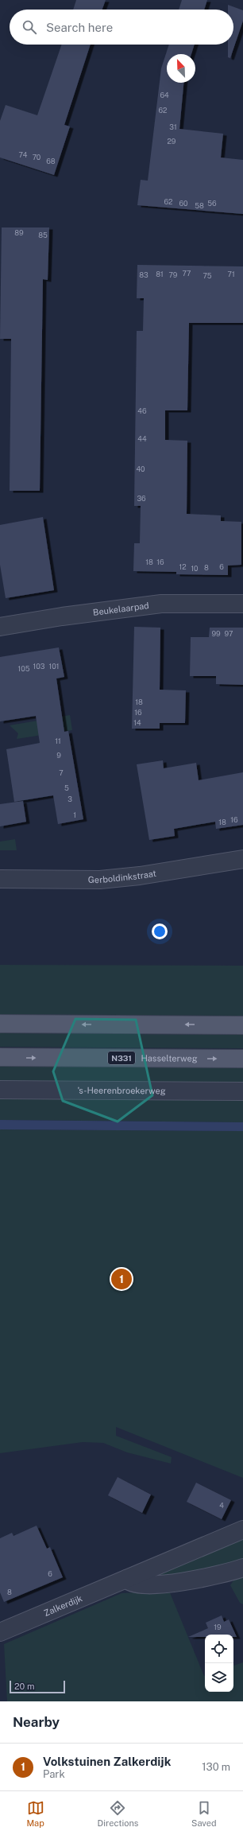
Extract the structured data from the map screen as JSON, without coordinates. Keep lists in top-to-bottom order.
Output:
{
  "streets": {
    "main road": ["N331", "Hasselterweg"],
    "street": [
      "Beukelaarpad",
      "Gerboldinkstraat",
      "'s-Heerenbroekerweg",
      "Zalkerdijk"
    ]
  },
  "house_numbers": [
    "64",
    "62",
    "31",
    "29",
    "74",
    "70",
    "68",
    "62",
    "60",
    "56",
    "58",
    "89",
    "85",
    "77",
    "81",
    "71",
    "83",
    "79",
    "75",
    "46",
    "44",
    "40",
    "36",
    "18",
    "16",
    "12",
    "6",
    "8",
    "10",
    "99",
    "97",
    "103",
    "101",
    "105",
    "18",
    "16",
    "14",
    "11",
    "9",
    "7",
    "5",
    "3",
    "1",
    "16",
    "18",
    "4",
    "6",
    "8",
    "19"
  ],
  "scale_bar": "20 m",
  "north": "top left",
  "page": {
    "search": "Search here",
    "pins": "1",
    "scale": "20 m",
    "heading": "Nearby",
    "list": [
      {
        "mark": "1",
        "name": "Volkstuinen Zalkerdijk",
        "note": "Park",
        "value": "130 m"
      }
    ],
    "nav": ["Map", "Directions", "Saved"]
  }
}
